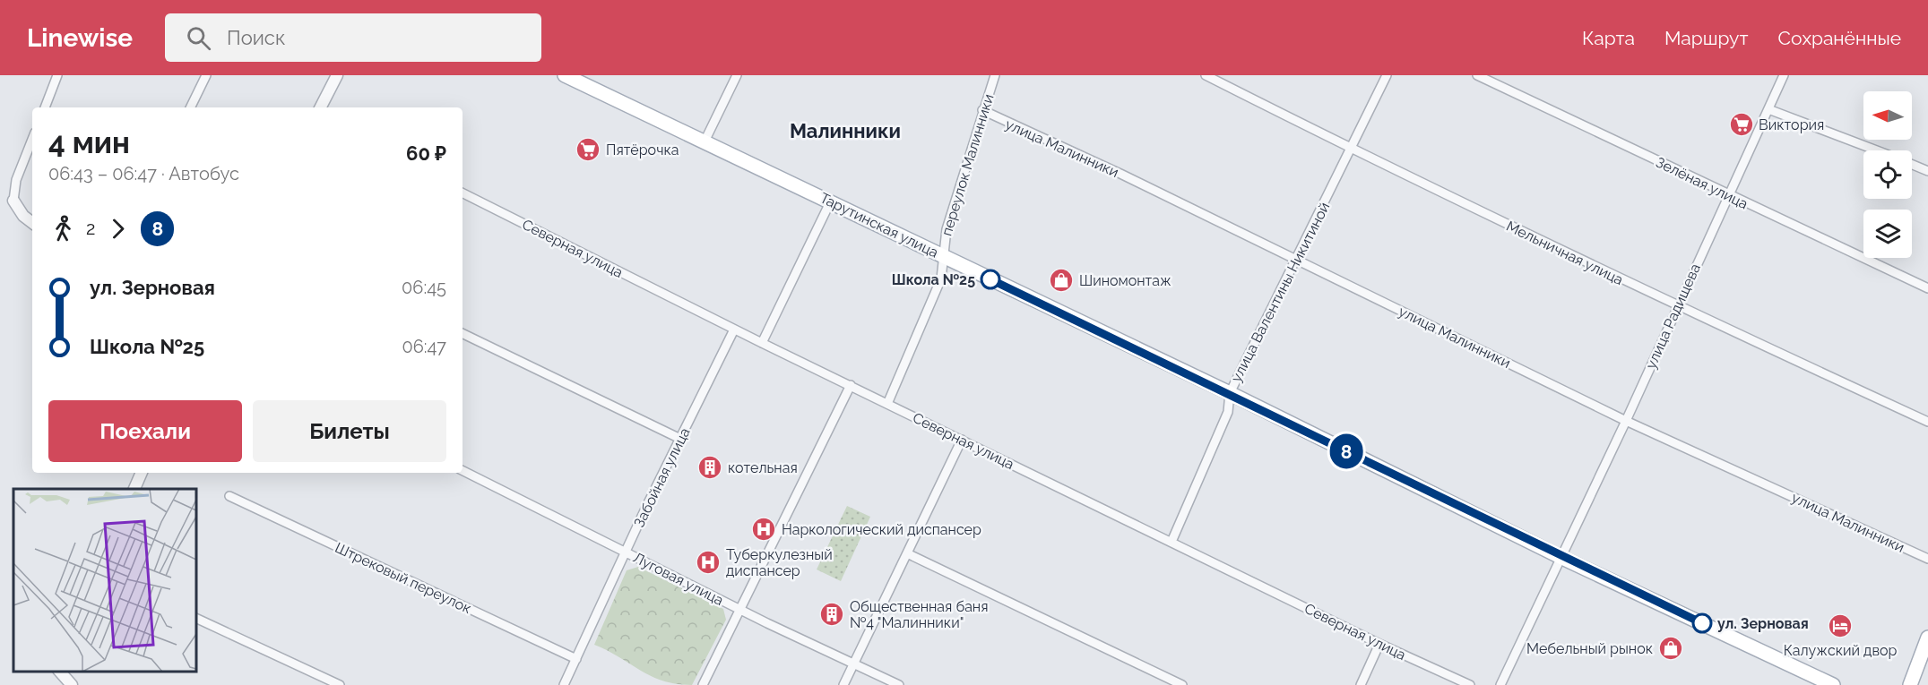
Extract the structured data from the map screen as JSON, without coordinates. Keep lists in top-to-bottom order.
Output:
{
  "streets": {
    "main road": ["Тарутинская улица"],
    "street": [
      "улица Малинники",
      "переулок Малинники",
      "Зелёная улица",
      "Северная улица",
      "Мельничная улица",
      "улица Валентины Никитиной",
      "улица Радищева",
      "Забойная улица",
      "Штрековый переулок",
      "Луговая улица"
    ]
  },
  "crossings": [
    ["улица Малинники", "переулок Малинники"],
    ["улица Малинники", "улица Валентины Никитиной"],
    ["улица Малинники", "улица Радищева"],
    ["переулок Малинники", "Тарутинская улица"],
    ["переулок Малинники", "Северная улица"],
    ["Зелёная улица", "улица Радищева"],
    ["Тарутинская улица", "улица Валентины Никитиной"],
    ["Тарутинская улица", "улица Радищева"],
    ["Северная улица", "улица Валентины Никитиной"],
    ["Северная улица", "Забойная улица"],
    ["Мельничная улица", "улица Валентины Никитиной"],
    ["Мельничная улица", "улица Радищева"],
    ["Забойная улица", "Штрековый переулок"],
    ["Забойная улица", "Луговая улица"]
  ],
  "districts": ["Малинники"],
  "places": {
    "supermarket": ["Виктория", "Пятёрочка"],
    "other": ["Школа №25", "ул. Зерновая"],
    "shop": ["Шиномонтаж", "Мебельный рынок"],
    "building": ["котельная", "Общественная баня №4 \"Малинники\""],
    "hospital": ["Наркологический диспансер", "Туберкулезный диспансер"],
    "hotel": ["Калужский двор"]
  },
  "lines": ["bus line 8"],
  "north": "left",
  "page": {
    "header": "Linewise",
    "search": "Поиск",
    "nav": ["Карта", "Маршрут", "Сохранённые"],
    "on_map": "8",
    "heading": ["4 мин", "06:43 – 06:47 · Автобус", "60 ₽"],
    "legs": ["2", "8"],
    "list": [
      {
        "name": "ул. Зерновая",
        "value": "06:45"
      },
      {
        "name": "Школа №25",
        "value": "06:47"
      }
    ],
    "buttons": ["Поехали", "Билеты"]
  }
}
